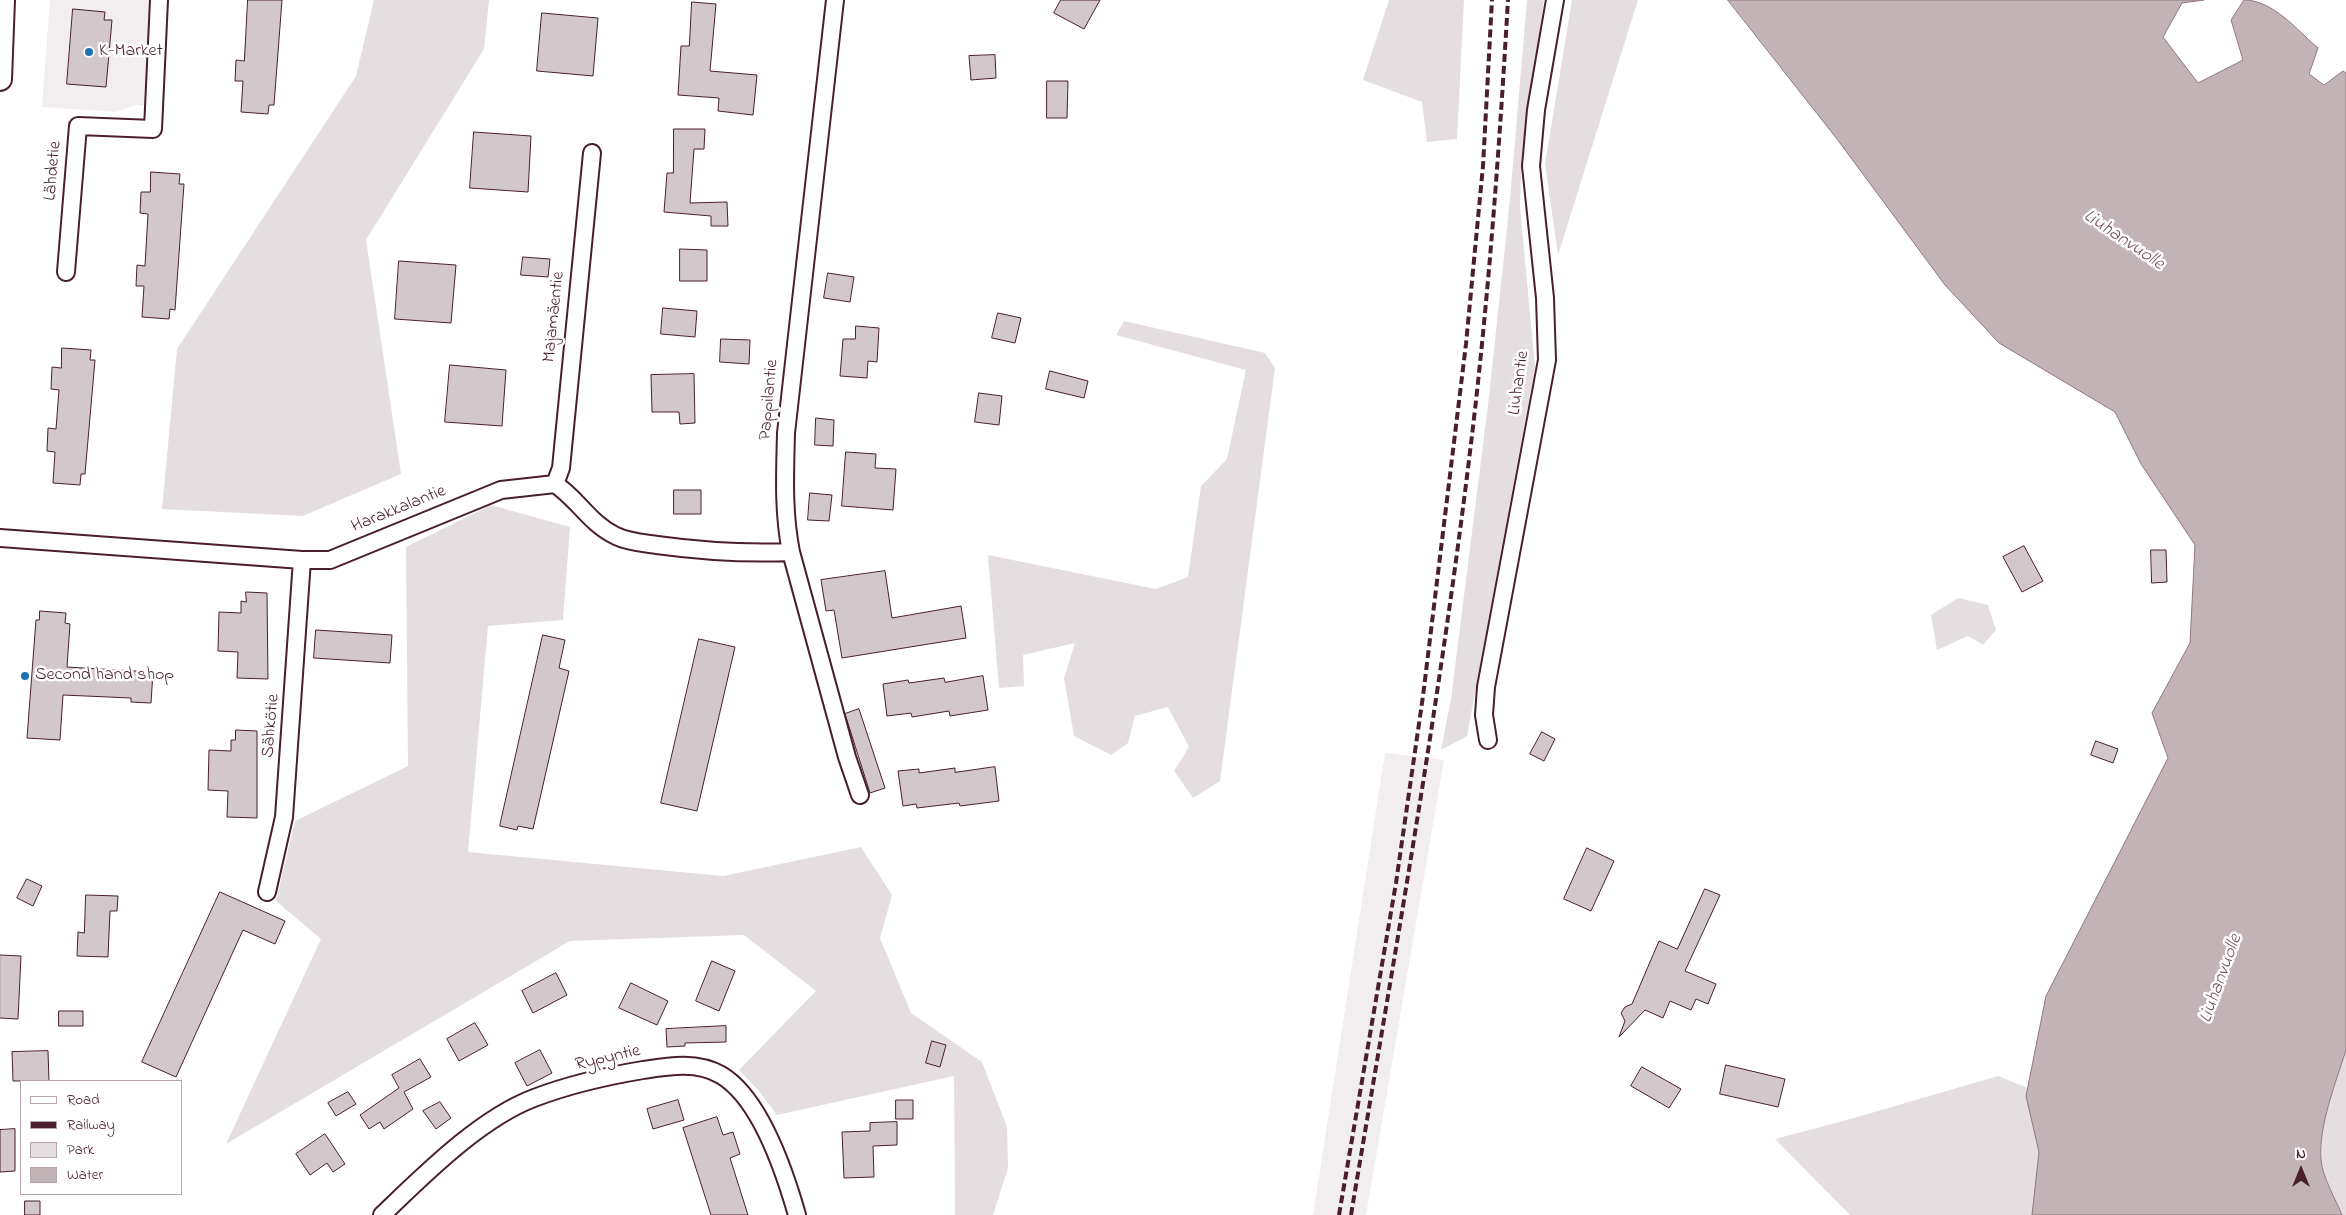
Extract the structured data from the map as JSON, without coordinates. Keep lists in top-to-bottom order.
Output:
{
  "streets": {
    "street": [
      "Lähdetie",
      "Majamäentie",
      "Liuhantie",
      "Pappilantie",
      "Harakkalantie",
      "Sähkötie",
      "Rypyntie"
    ]
  },
  "crossings": [
    ["Majamäentie", "Harakkalantie"],
    ["Harakkalantie", "Sähkötie"]
  ],
  "water": ["Liuhanvuolle"],
  "places": ["K-Market", "Second hand shop"],
  "legend": [
    "Road",
    "Railway",
    "Park",
    "Water"
  ],
  "north": "top"
}
